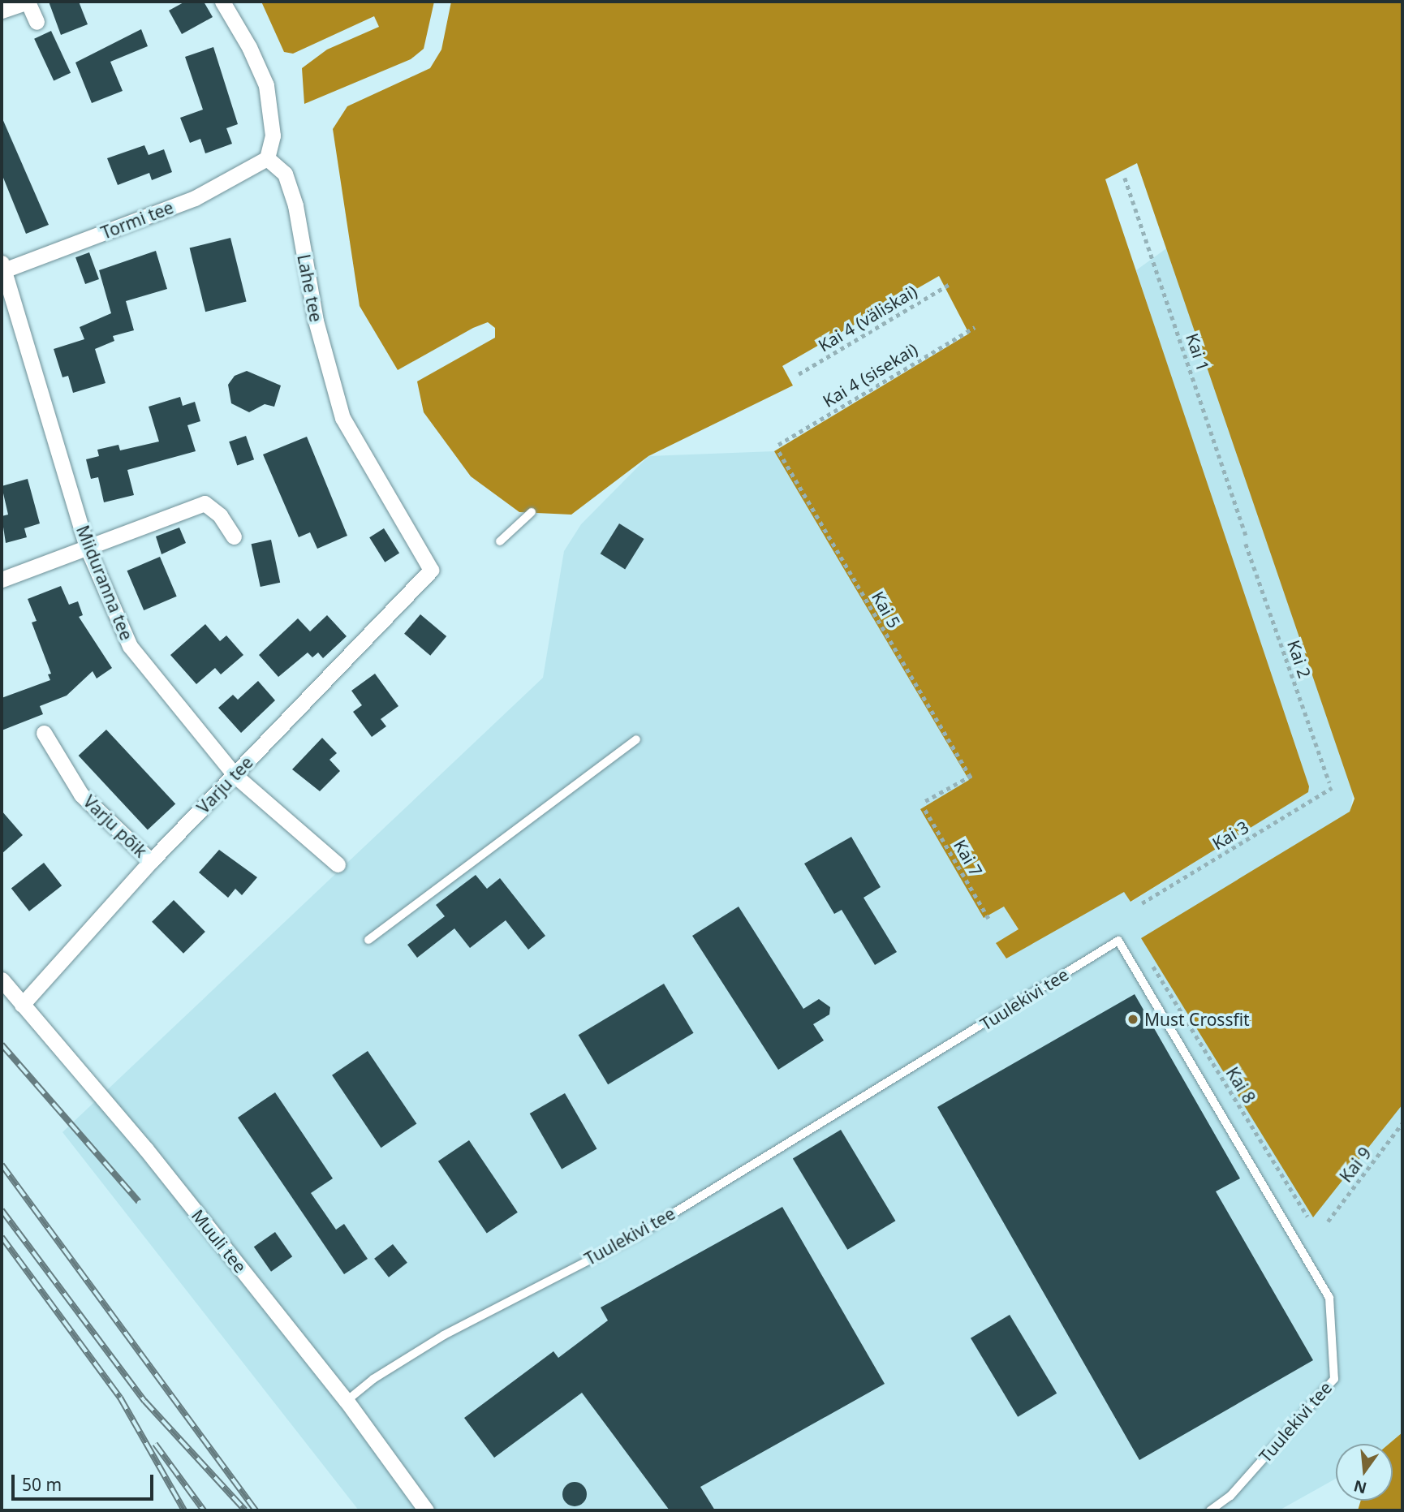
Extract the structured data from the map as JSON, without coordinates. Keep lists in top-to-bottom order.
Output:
{
  "streets": {
    "street": [
      "Tormi tee",
      "Lahe tee",
      "Miiduranna tee",
      "Varju tee",
      "Varju põik",
      "Muuli tee"
    ],
    "lane": ["Tuulekivi tee"],
    "path": [
      "Kai 4 (väliskai)",
      "Kai 1",
      "Kai 4 (sisekai)",
      "Kai 5",
      "Kai 2",
      "Kai 3",
      "Kai 7",
      "Kai 8",
      "Kai 9"
    ]
  },
  "crossings": [
    ["Tormi tee", "Lahe tee"],
    ["Tormi tee", "Miiduranna tee"],
    ["Lahe tee", "Varju tee"],
    ["Miiduranna tee", "Varju tee"],
    ["Varju tee", "Varju põik"],
    ["Varju tee", "Muuli tee"],
    ["Tuulekivi tee", "Muuli tee"]
  ],
  "places": ["Must Crossfit"],
  "scale_bar": "50 m",
  "north": "bottom"
}
